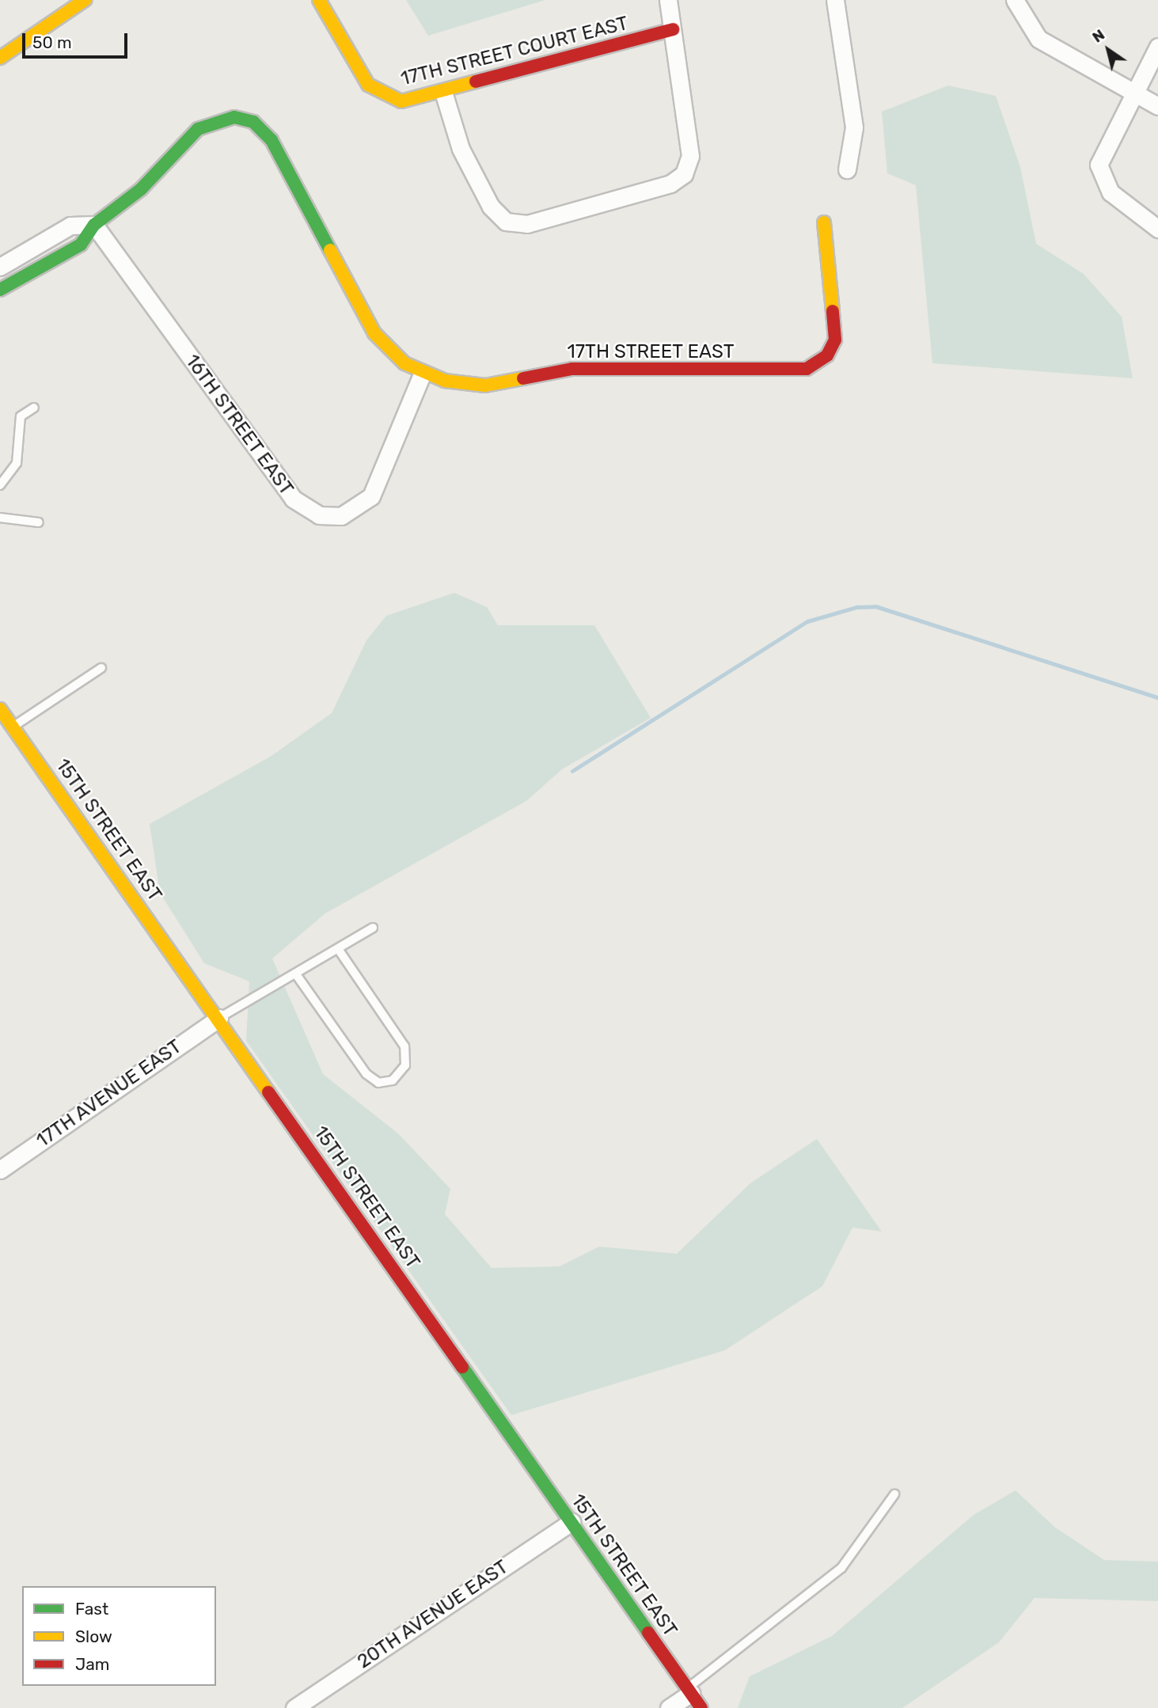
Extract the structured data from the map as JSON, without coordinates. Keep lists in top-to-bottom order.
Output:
{
  "streets": {
    "street": [
      "17TH STREET COURT EAST",
      "17TH STREET EAST",
      "16TH STREET EAST",
      "15TH STREET EAST",
      "17TH AVENUE EAST",
      "20TH AVENUE EAST"
    ]
  },
  "crossings": [
    ["17TH STREET EAST", "16TH STREET EAST"],
    ["15TH STREET EAST", "17TH AVENUE EAST"],
    ["15TH STREET EAST", "20TH AVENUE EAST"]
  ],
  "legend": ["Fast", "Slow", "Jam"],
  "scale_bar": "50 m",
  "north": "top left"
}
